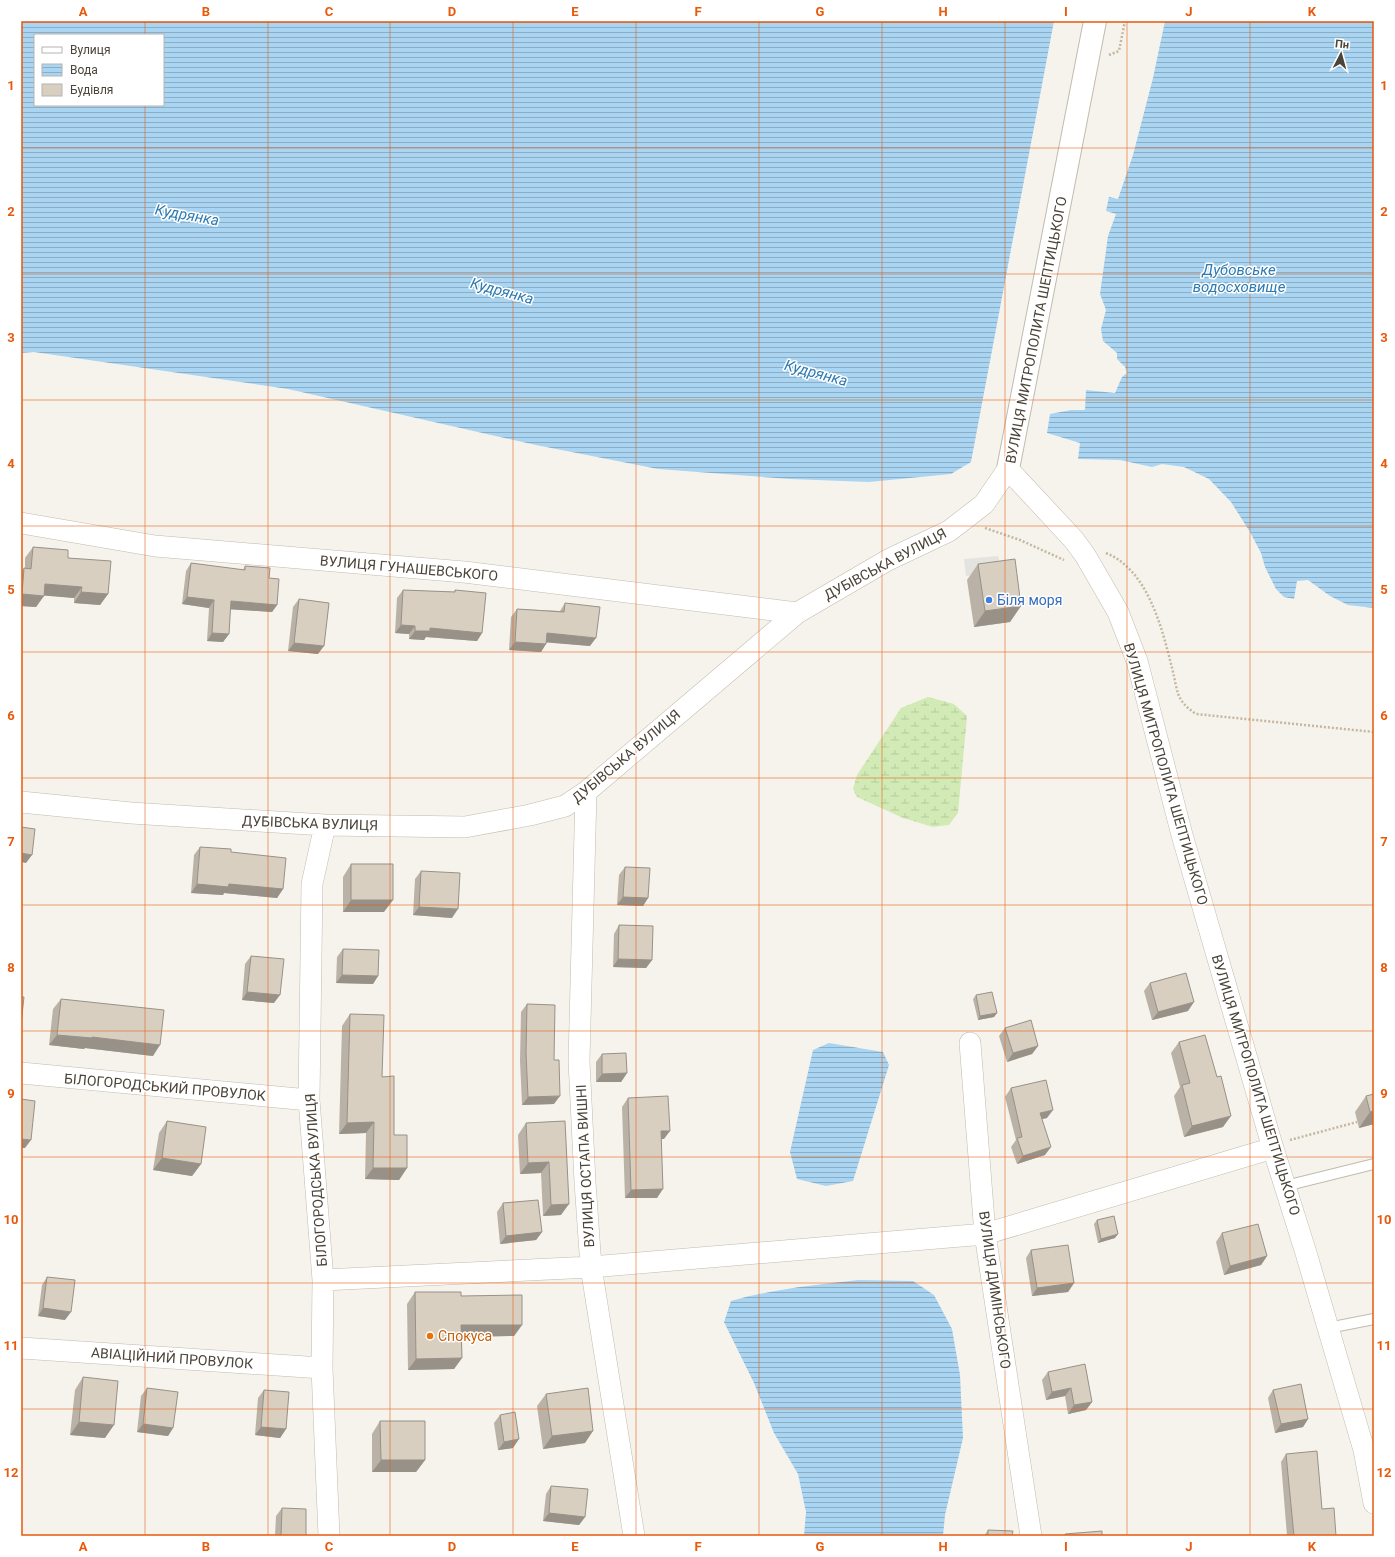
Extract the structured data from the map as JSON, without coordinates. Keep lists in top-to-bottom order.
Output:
{
  "streets": {
    "street": [
      "ВУЛИЦЯ МИТРОПОЛИТА ШЕПТИЦЬКОГО",
      "ДУБІВСЬКА ВУЛИЦЯ",
      "ВУЛИЦЯ ГУНАШЕВСЬКОГО",
      "БІЛОГОРОДСЬКИЙ ПРОВУЛОК",
      "ВУЛИЦЯ ОСТАПА ВИШНІ",
      "БІЛОГОРОДСЬКА ВУЛИЦЯ",
      "ВУЛИЦЯ ДИМІНСЬКОГО",
      "АВІАЦІЙНИЙ ПРОВУЛОК"
    ]
  },
  "crossings": [
    ["ВУЛИЦЯ МИТРОПОЛИТА ШЕПТИЦЬКОГО", "ДУБІВСЬКА ВУЛИЦЯ"],
    ["ДУБІВСЬКА ВУЛИЦЯ", "ВУЛИЦЯ ГУНАШЕВСЬКОГО"],
    ["ДУБІВСЬКА ВУЛИЦЯ", "ВУЛИЦЯ ОСТАПА ВИШНІ"],
    ["ДУБІВСЬКА ВУЛИЦЯ", "БІЛОГОРОДСЬКА ВУЛИЦЯ"],
    ["БІЛОГОРОДСЬКИЙ ПРОВУЛОК", "БІЛОГОРОДСЬКА ВУЛИЦЯ"],
    ["БІЛОГОРОДСЬКА ВУЛИЦЯ", "АВІАЦІЙНИЙ ПРОВУЛОК"]
  ],
  "water": ["Кудрянка", "Дубовське водосховище"],
  "places": ["Біля моря", "Спокуса"],
  "legend": ["Вулиця", "Вода", "Будівля"],
  "north": "top",
  "grid": {
    "columns": [
      "A",
      "B",
      "C",
      "D",
      "E",
      "F",
      "G",
      "H",
      "I",
      "J",
      "K"
    ],
    "rows": [
      "1",
      "2",
      "3",
      "4",
      "5",
      "6",
      "7",
      "8",
      "9",
      "10",
      "11",
      "12"
    ]
  }
}
